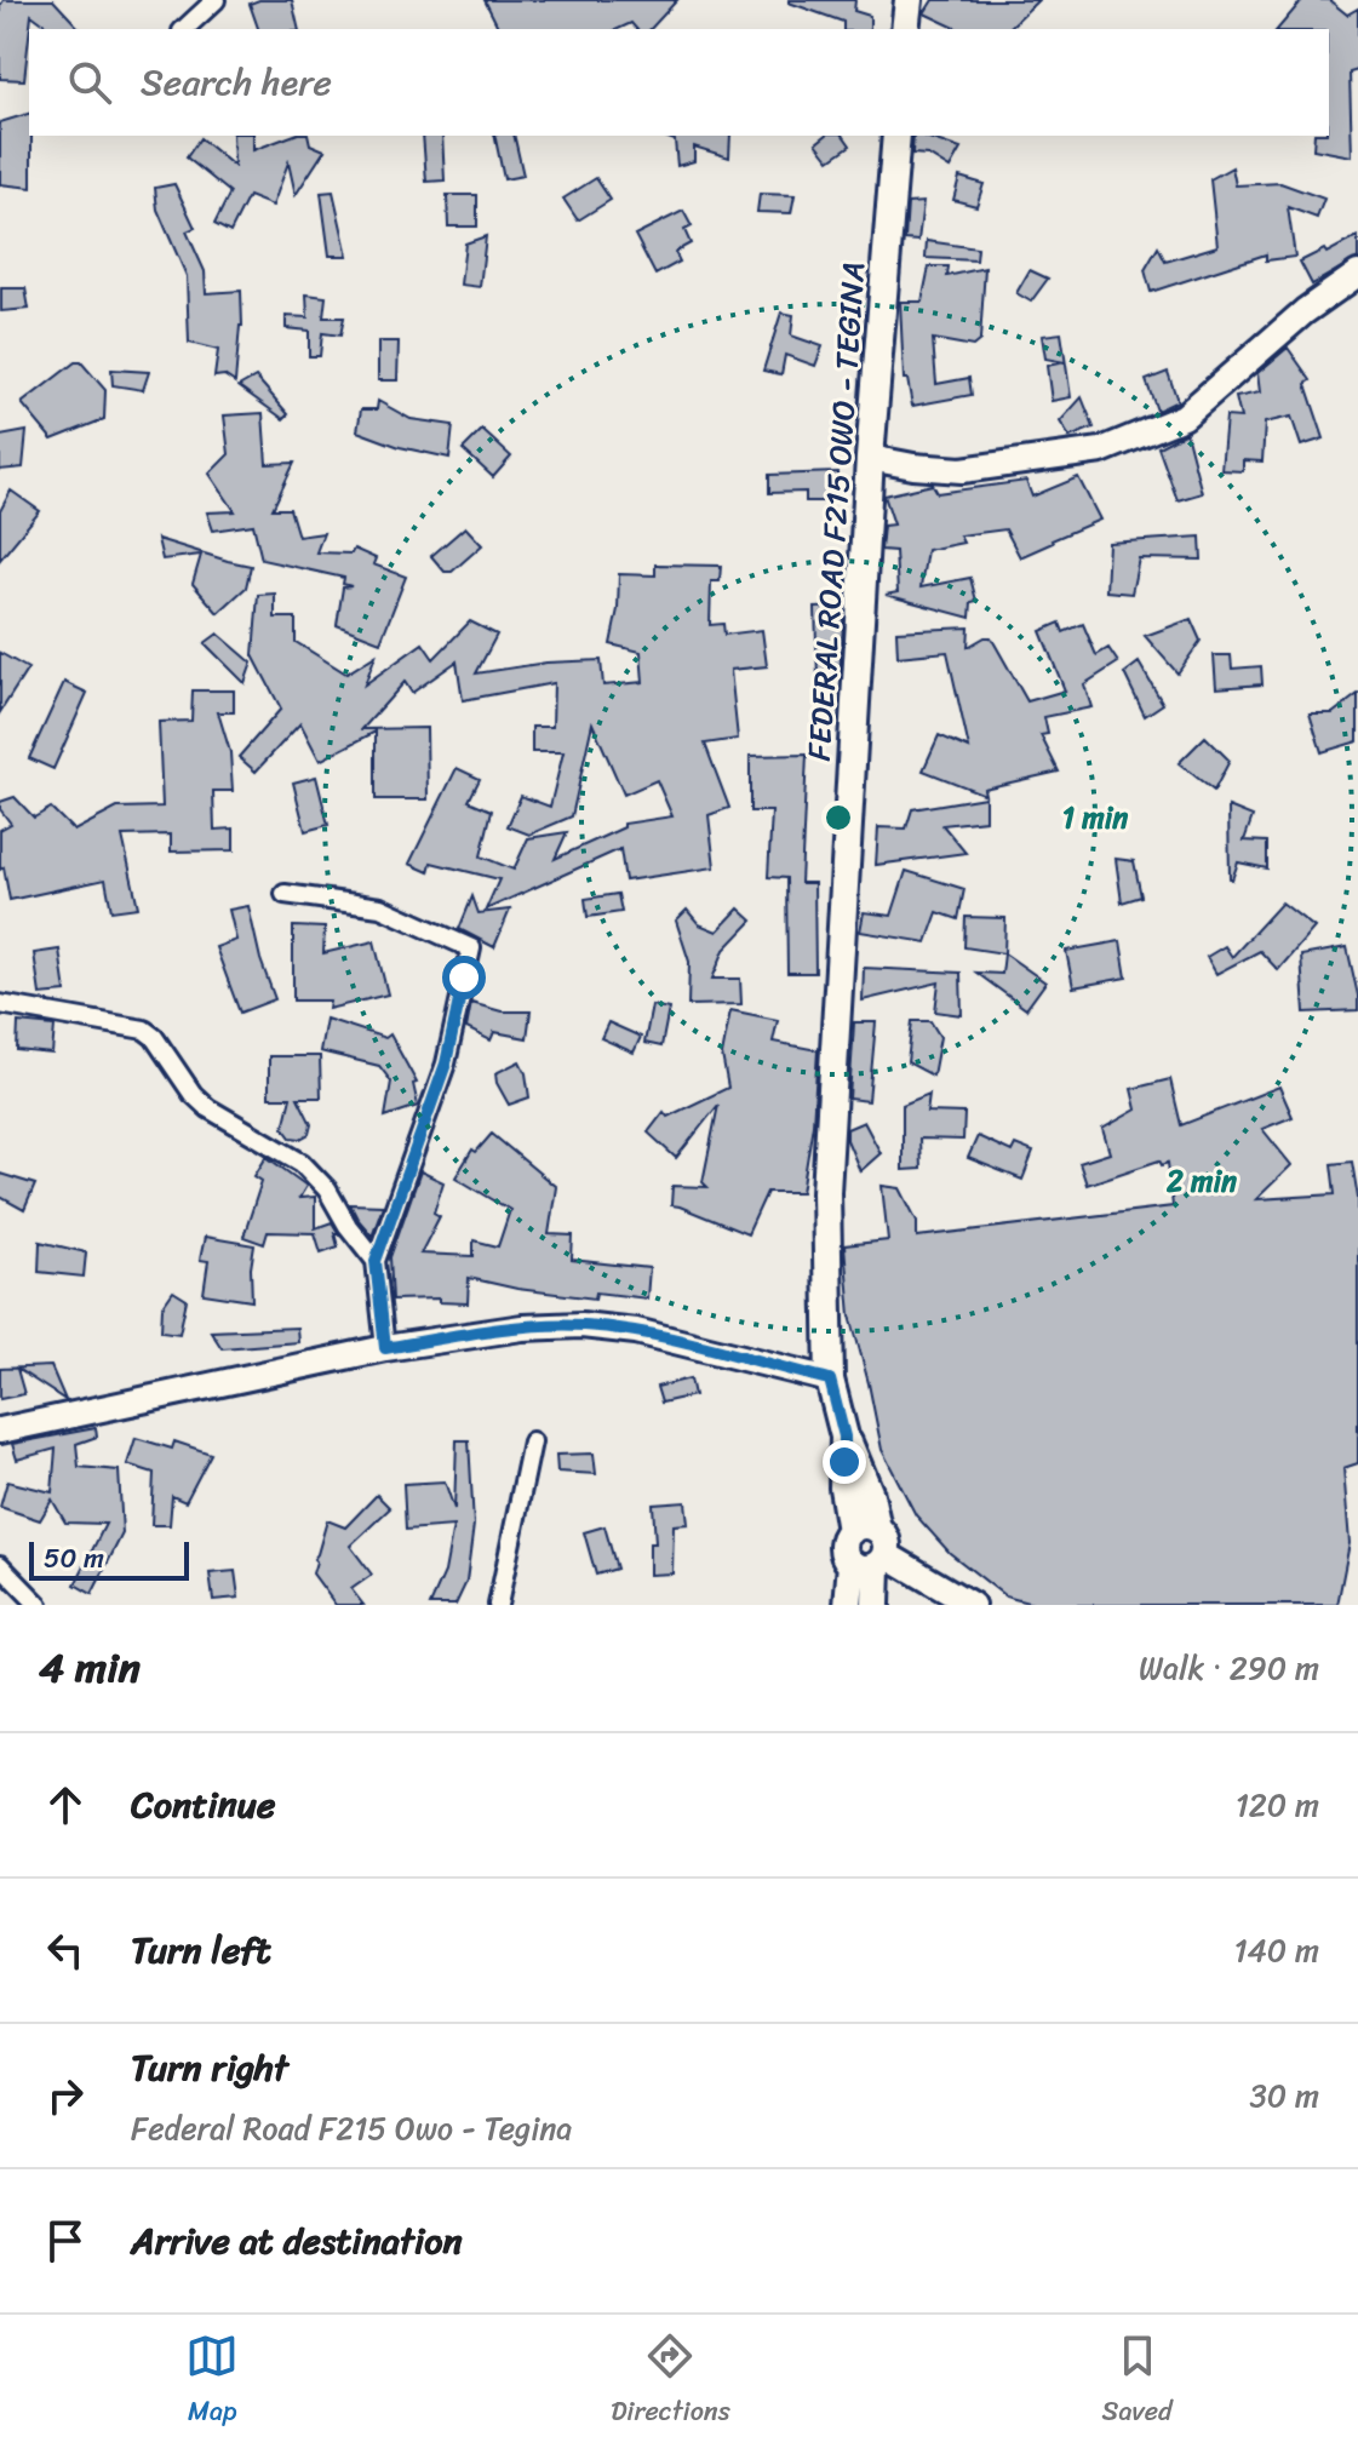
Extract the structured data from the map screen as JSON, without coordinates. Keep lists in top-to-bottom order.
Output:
{
  "streets": {
    "main road": ["FEDERAL ROAD F215 OWO - TEGINA"]
  },
  "scale_bar": "50 m",
  "page": {
    "search": "Search here",
    "scale": "50 m",
    "heading": ["4 min", "Walk · 290 m"],
    "list": [
      ["Continue", "120 m"],
      ["Turn left", "140 m"],
      ["Turn right", "Federal Road F215 Owo - Tegina", "30 m"],
      "Arrive at destination"
    ],
    "nav": ["Map", "Directions", "Saved"]
  },
  "rings": ["1 min", "2 min"]
}
